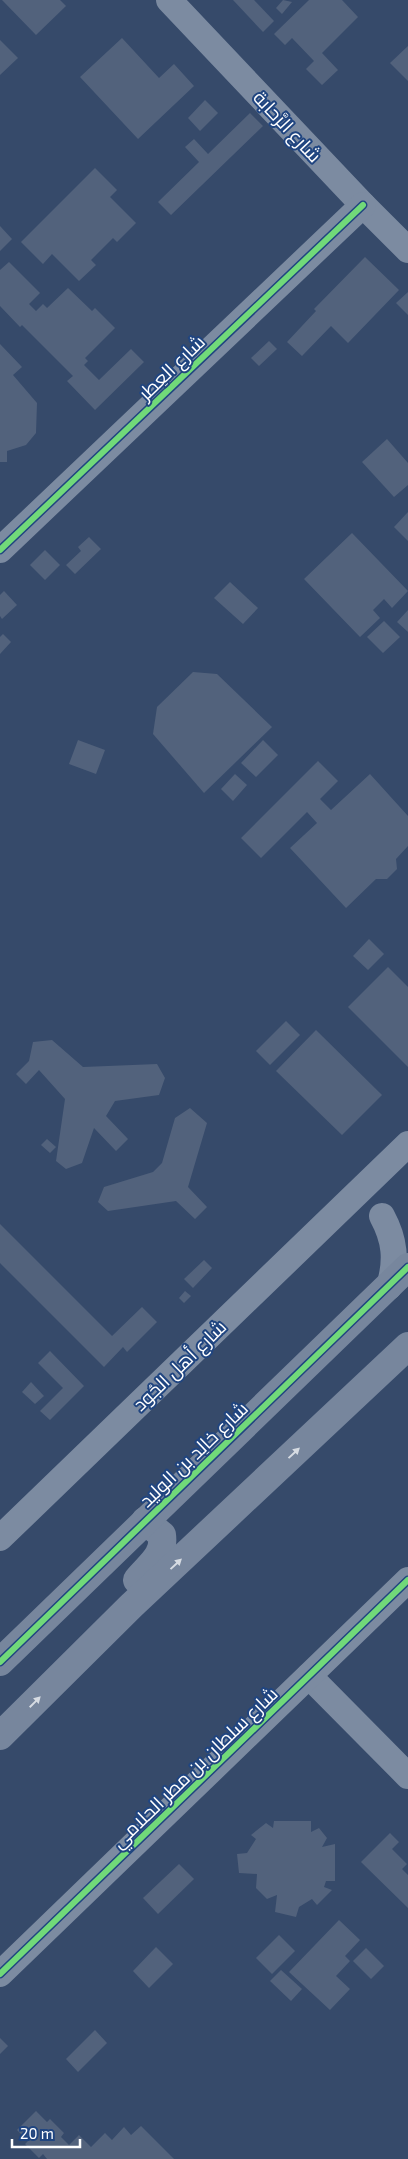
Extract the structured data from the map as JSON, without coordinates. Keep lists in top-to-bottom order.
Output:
{
  "streets": {
    "street": [
      "شارع الرَّحابة",
      "شارع العِطر",
      "شارع أهل الجُود",
      "شارع خالِد بن الوليد",
      "شارع سلطان بن مطر الحلامي"
    ]
  },
  "crossings": [
    ["شارع الرَّحابة", "شارع العِطر"]
  ],
  "scale_bar": "20 m"
}
